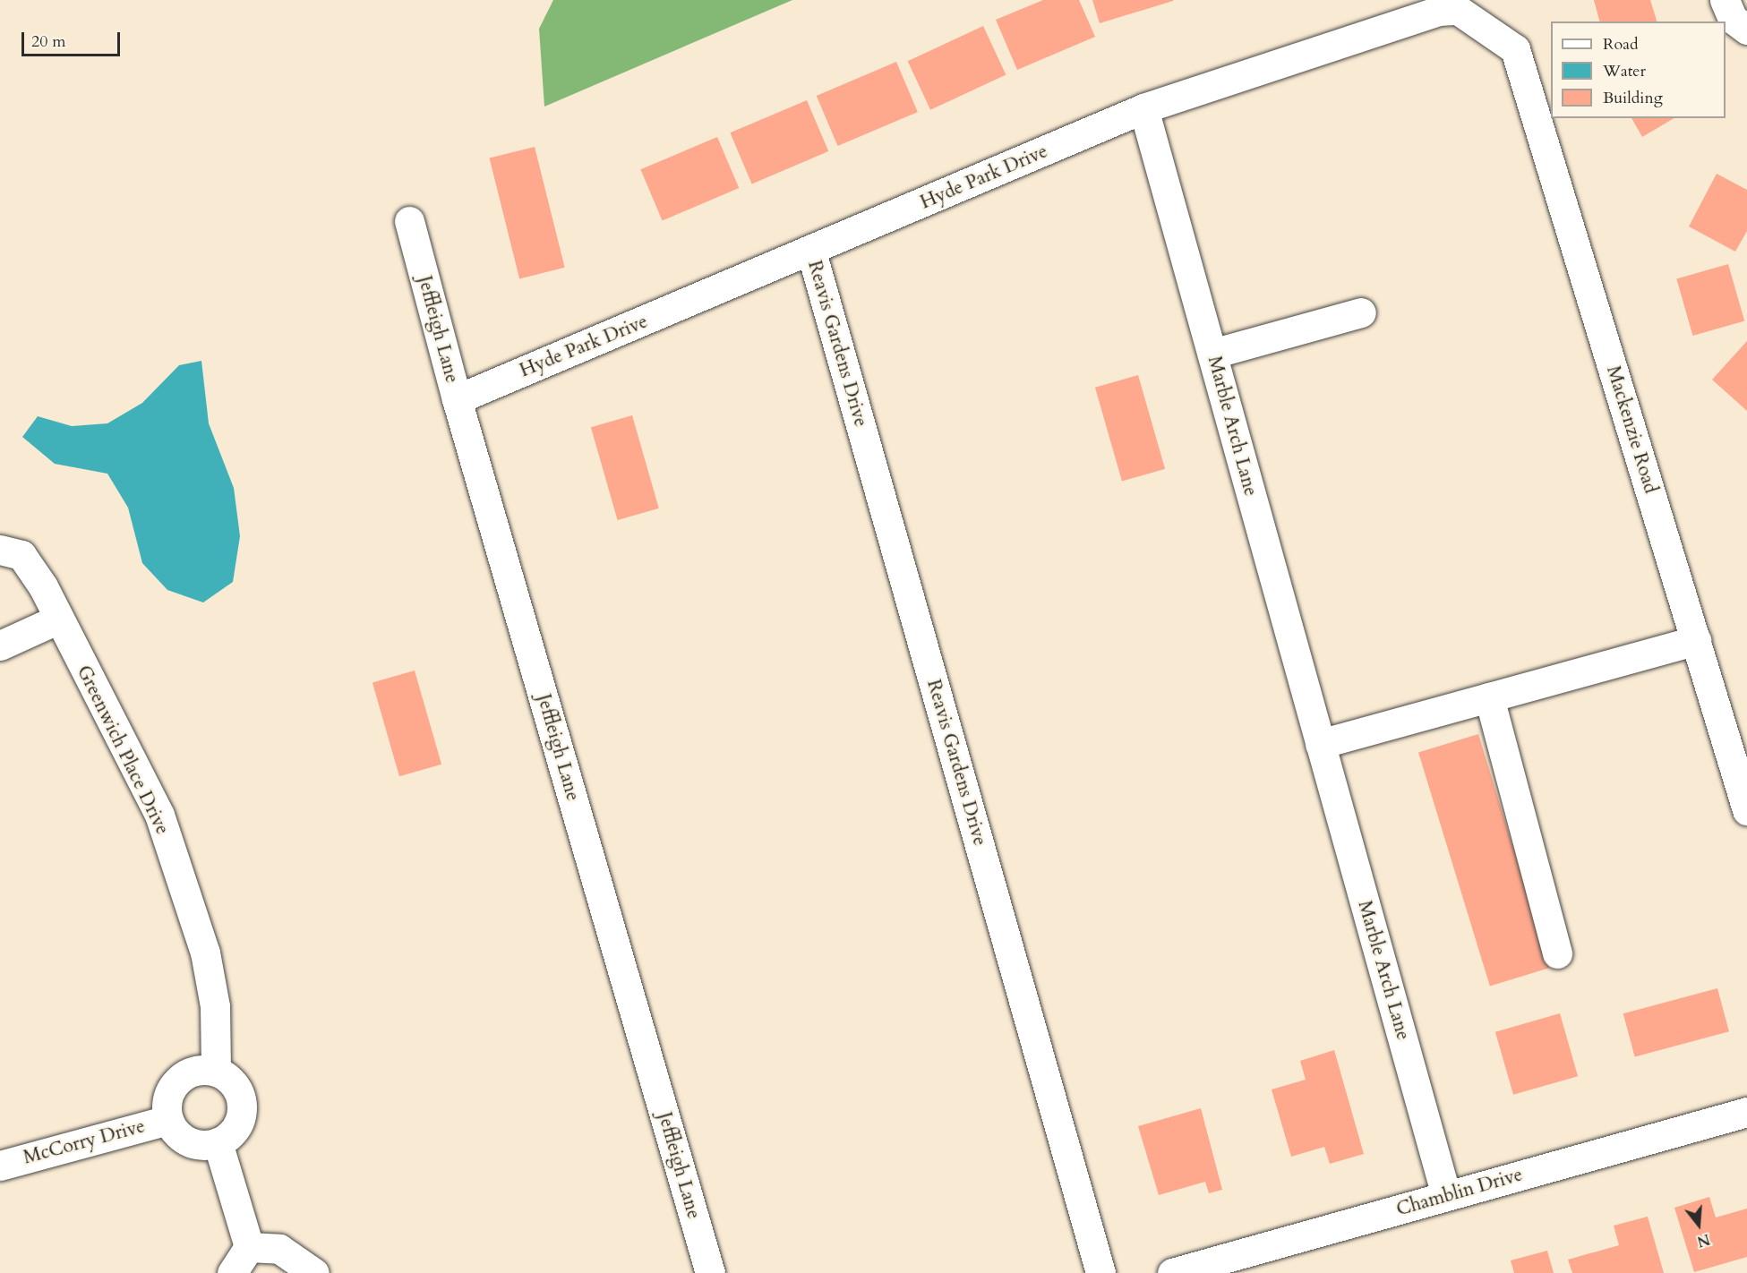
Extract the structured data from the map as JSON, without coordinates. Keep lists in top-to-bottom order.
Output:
{
  "streets": {
    "street": [
      "Hyde Park Drive",
      "Jeffleigh Lane",
      "Reavis Gardens Drive",
      "Marble Arch Lane",
      "Mackenzie Road",
      "Greenwich Place Drive",
      "McCorry Drive",
      "Chamblin Drive"
    ]
  },
  "crossings": [
    ["Hyde Park Drive", "Jeffleigh Lane"],
    ["Hyde Park Drive", "Reavis Gardens Drive"],
    ["Hyde Park Drive", "Marble Arch Lane"],
    ["Hyde Park Drive", "Mackenzie Road"],
    ["Marble Arch Lane", "Chamblin Drive"],
    ["Greenwich Place Drive", "McCorry Drive"]
  ],
  "legend": ["Road", "Water", "Building"],
  "scale_bar": "20 m",
  "north": "bottom"
}
